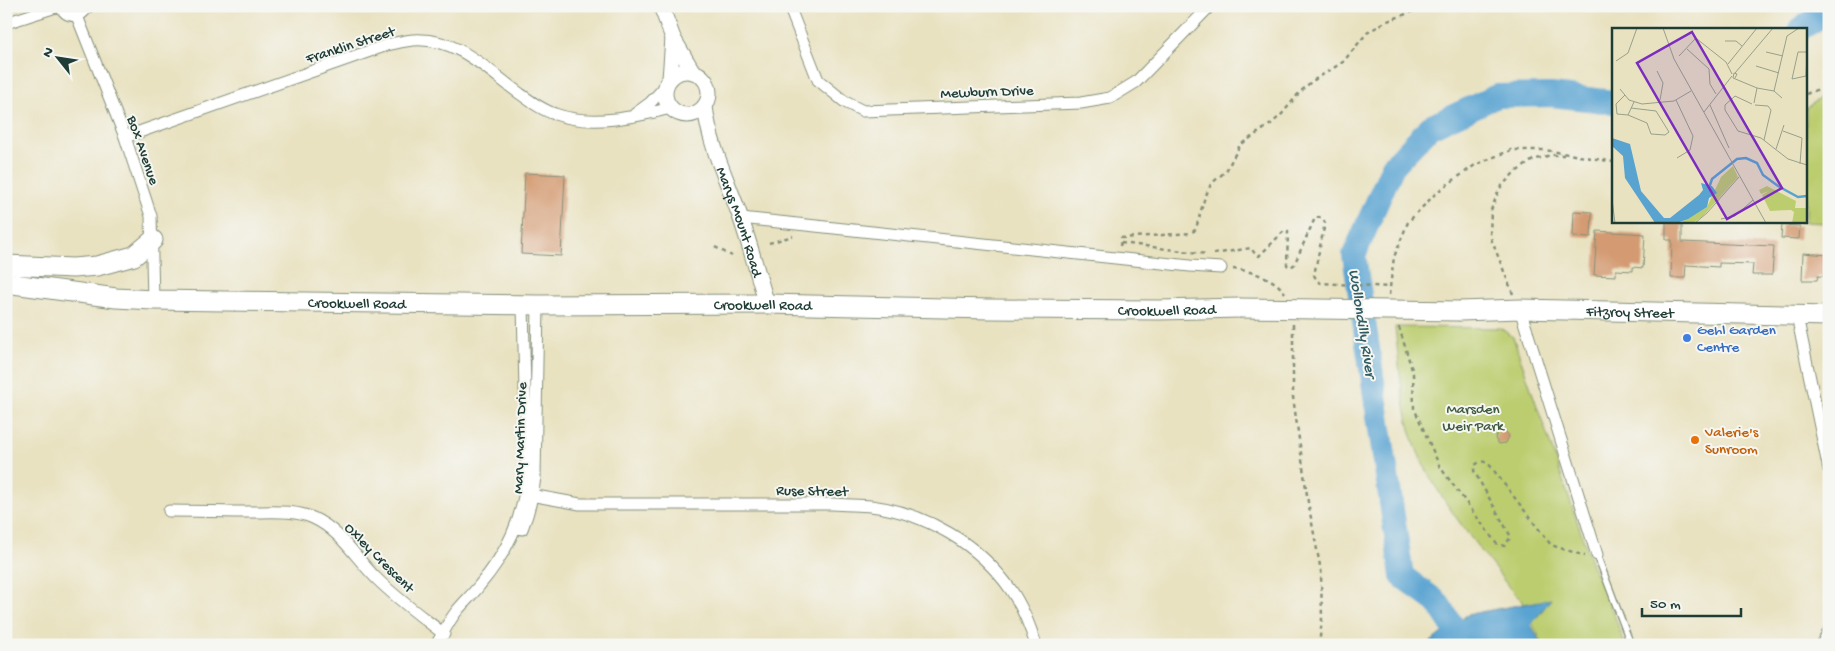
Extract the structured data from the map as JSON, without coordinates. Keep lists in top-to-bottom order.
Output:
{
  "streets": {
    "main road": ["Crookwell Road", "Fitzroy Street"],
    "street": [
      "Franklin Street",
      "Mewburn Drive",
      "Box Avenue",
      "Marys Mount Road",
      "Mary Martin Drive",
      "Ruse Street",
      "Oxley Crescent"
    ]
  },
  "crossings": [
    ["Franklin Street", "Box Avenue"],
    ["Franklin Street", "Marys Mount Road"],
    ["Box Avenue", "Crookwell Road"],
    ["Marys Mount Road", "Crookwell Road"],
    ["Crookwell Road", "Fitzroy Street"],
    ["Crookwell Road", "Mary Martin Drive"],
    ["Mary Martin Drive", "Ruse Street"],
    ["Mary Martin Drive", "Oxley Crescent"]
  ],
  "water": ["Wollondilly River"],
  "parks": ["Marsden Weir Park"],
  "places": ["Gehl Garden Centre", "Valerie's Sunroom"],
  "scale_bar": "50 m",
  "north": "top left"
}
